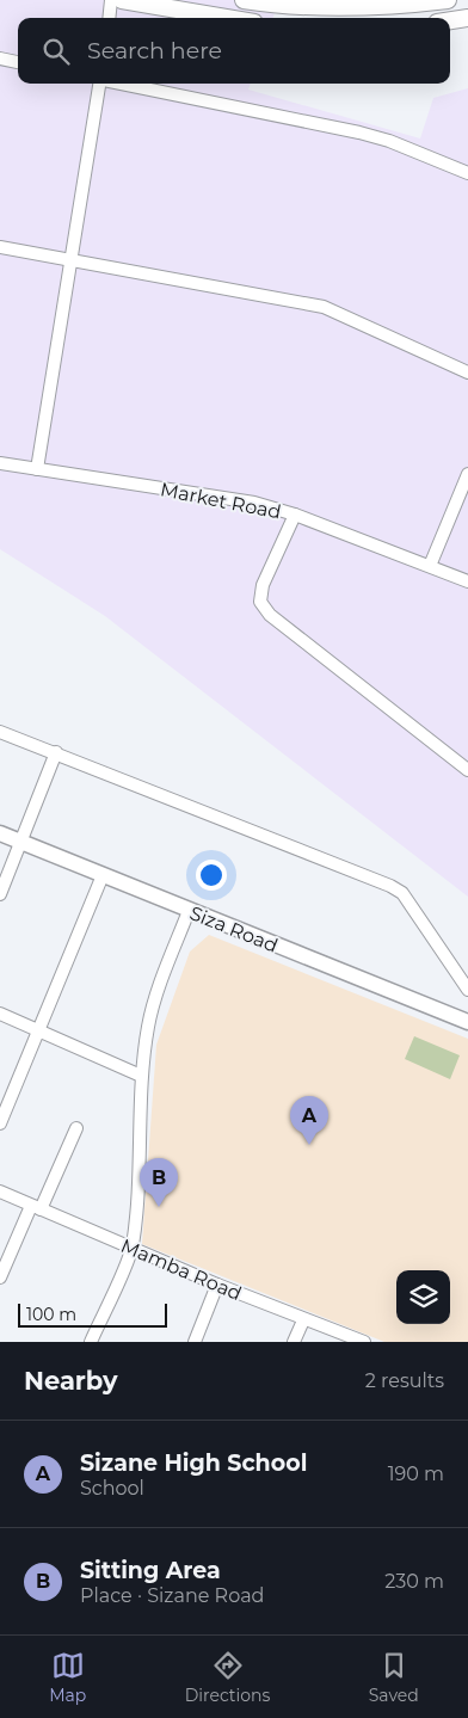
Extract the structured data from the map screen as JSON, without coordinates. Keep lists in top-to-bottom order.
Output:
{
  "streets": {
    "street": ["Market Road", "Siza Road", "Mamba Road"]
  },
  "scale_bar": "100 m",
  "page": {
    "search": "Search here",
    "pins": ["A", "B"],
    "scale": "100 m",
    "heading": ["Nearby", "2 results"],
    "list": [
      {
        "mark": "A",
        "name": "Sizane High School",
        "note": "School",
        "value": "190 m"
      },
      {
        "mark": "B",
        "name": "Sitting Area",
        "note": "Place · Sizane Road",
        "value": "230 m"
      }
    ],
    "nav": ["Map", "Directions", "Saved"]
  }
}
